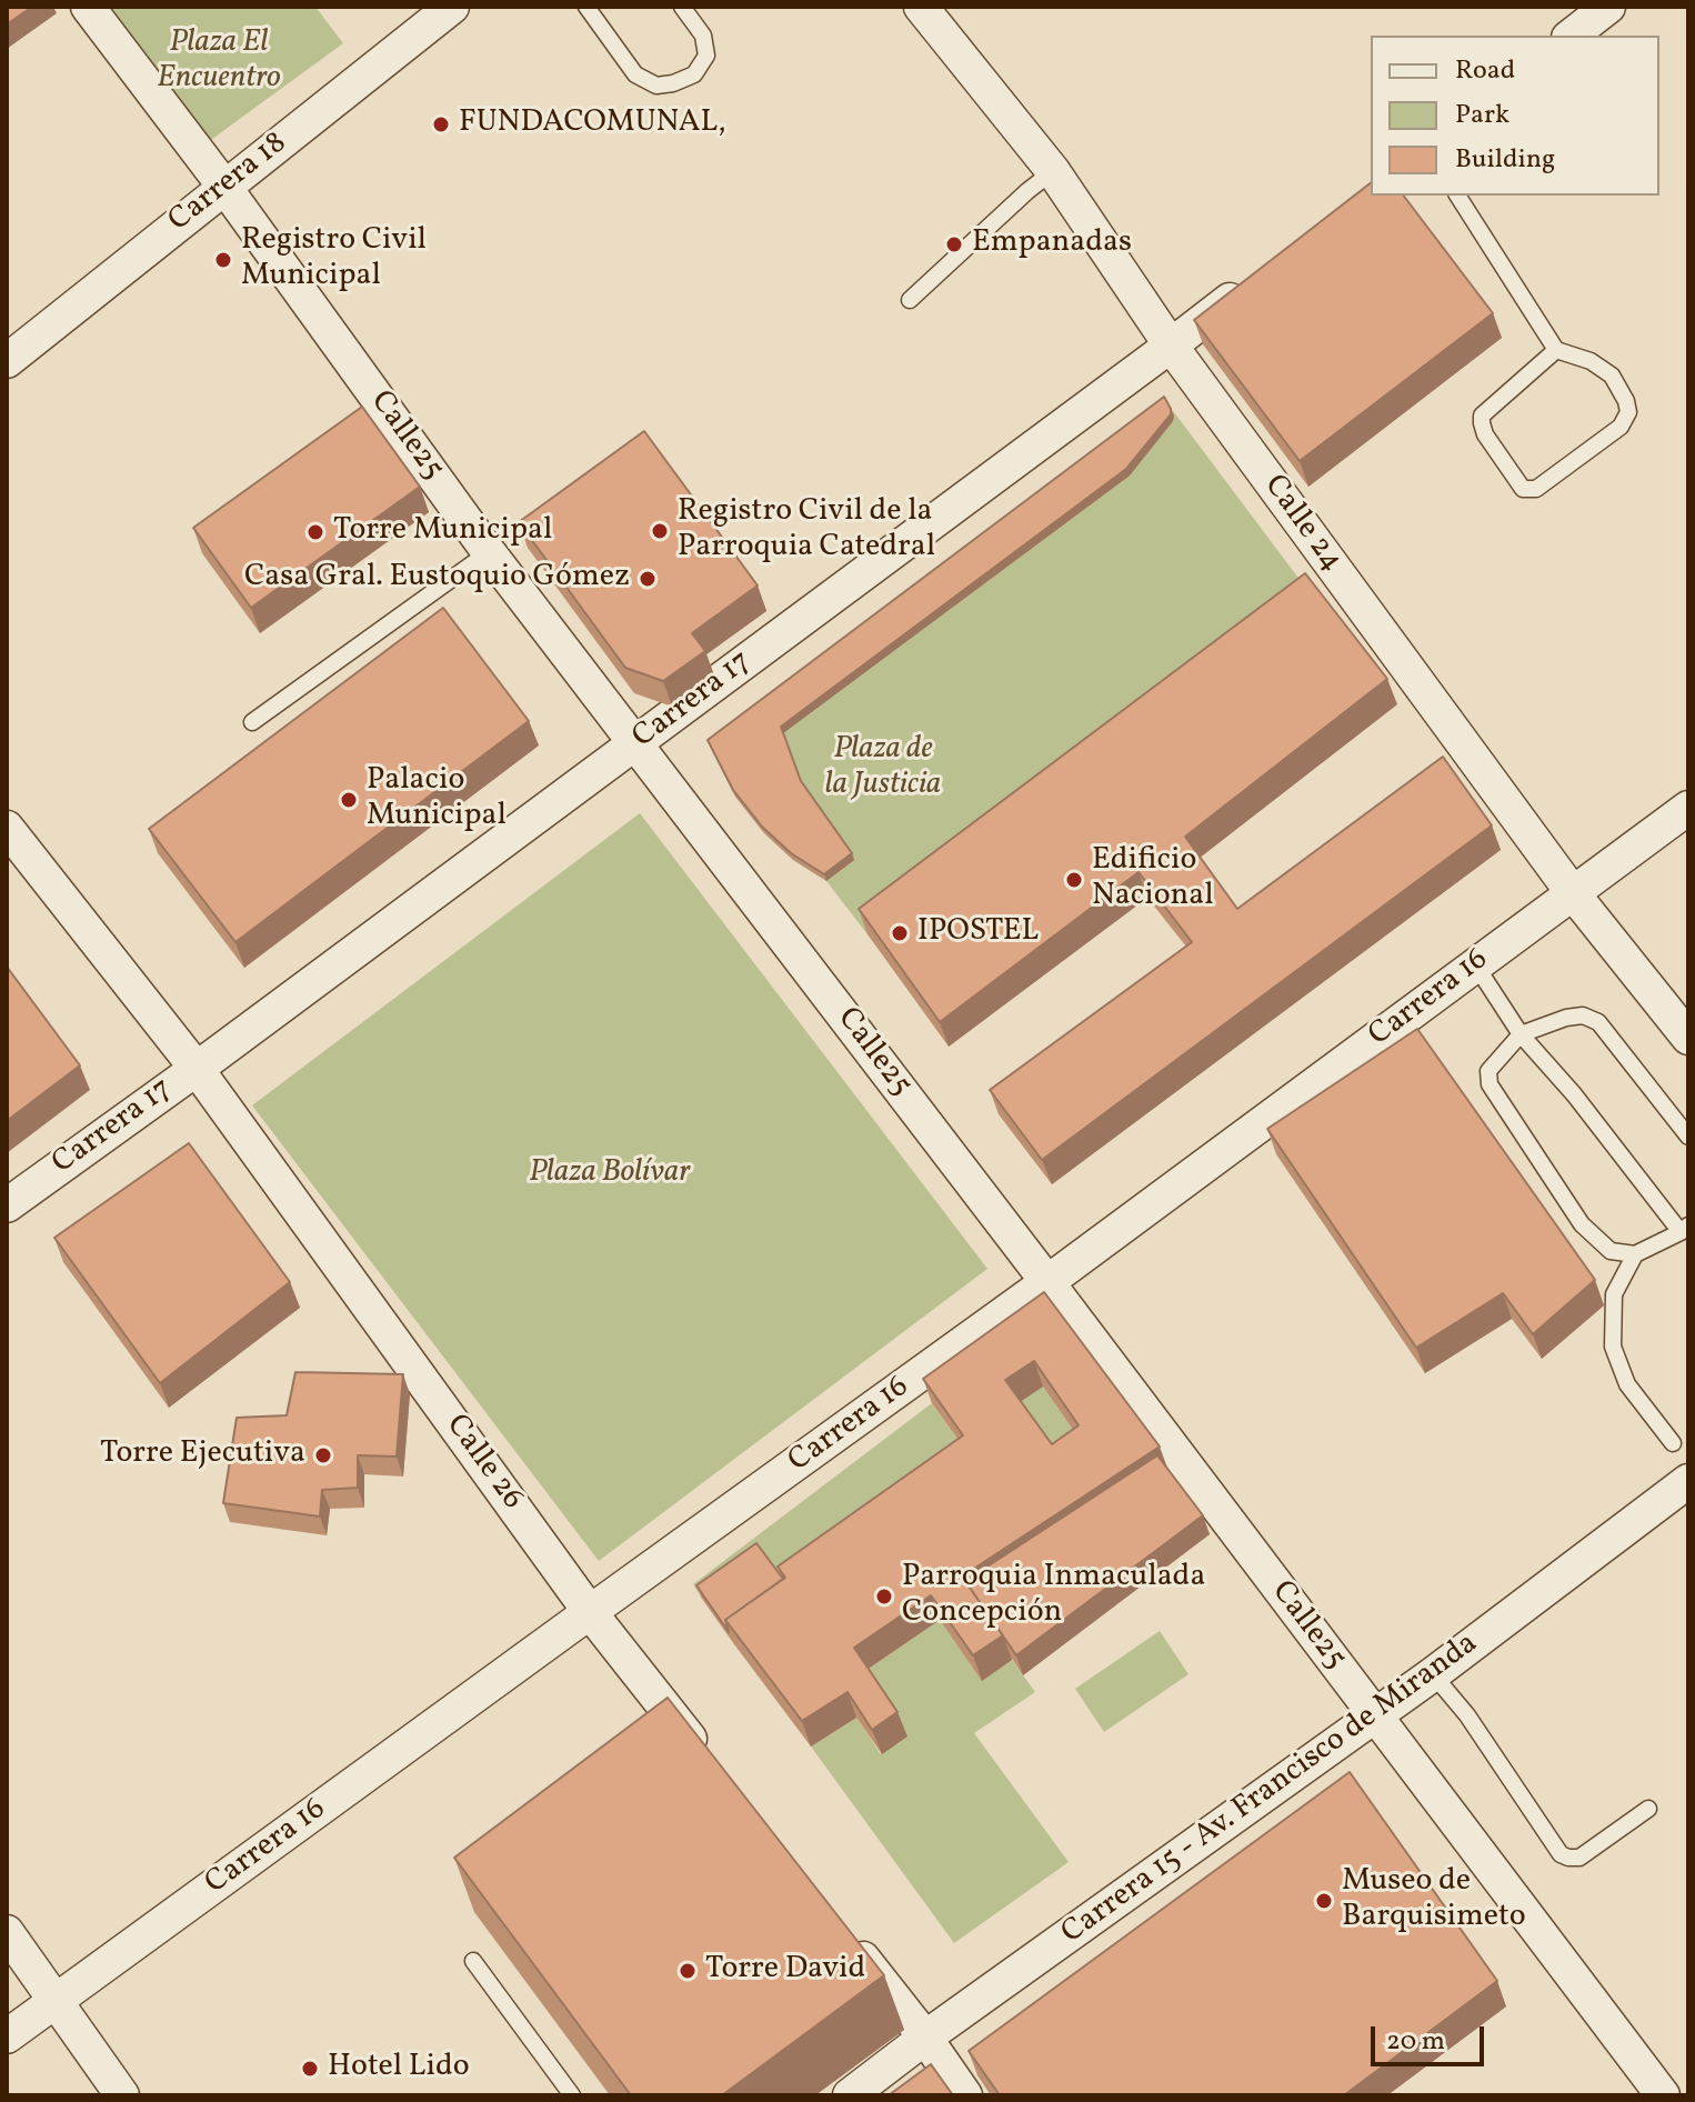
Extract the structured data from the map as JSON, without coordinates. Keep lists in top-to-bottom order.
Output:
{
  "streets": {
    "street": [
      "Carrera 18",
      "Calle25",
      "Calle 24",
      "Carrera 17",
      "Carrera 16",
      "Calle 26",
      "Carrera 15 - Av. Francisco de Miranda"
    ]
  },
  "crossings": [
    ["Carrera 18", "Calle25"],
    ["Calle25", "Carrera 17"],
    ["Calle25", "Carrera 16"],
    ["Calle25", "Carrera 15 - Av. Francisco de Miranda"],
    ["Calle 24", "Carrera 17"],
    ["Calle 24", "Carrera 16"],
    ["Carrera 17", "Calle 26"],
    ["Carrera 16", "Calle 26"]
  ],
  "parks": ["Plaza El Encuentro", "Plaza de la Justicia", "Plaza Bolívar"],
  "places": [
    "FUNDACOMUNAL,",
    "Empanadas",
    "Registro Civil Municipal",
    "Registro Civil de la Parroquia Catedral",
    "Torre Municipal",
    "Casa Gral. Eustoquio Gómez",
    "Palacio Municipal",
    "Edificio Nacional",
    "IPOSTEL",
    "Torre Ejecutiva",
    "Parroquia Inmaculada Concepción",
    "Museo de Barquisimeto",
    "Torre David",
    "Hotel Lido"
  ],
  "legend": ["Road", "Park", "Building"],
  "scale_bar": "20 m"
}
